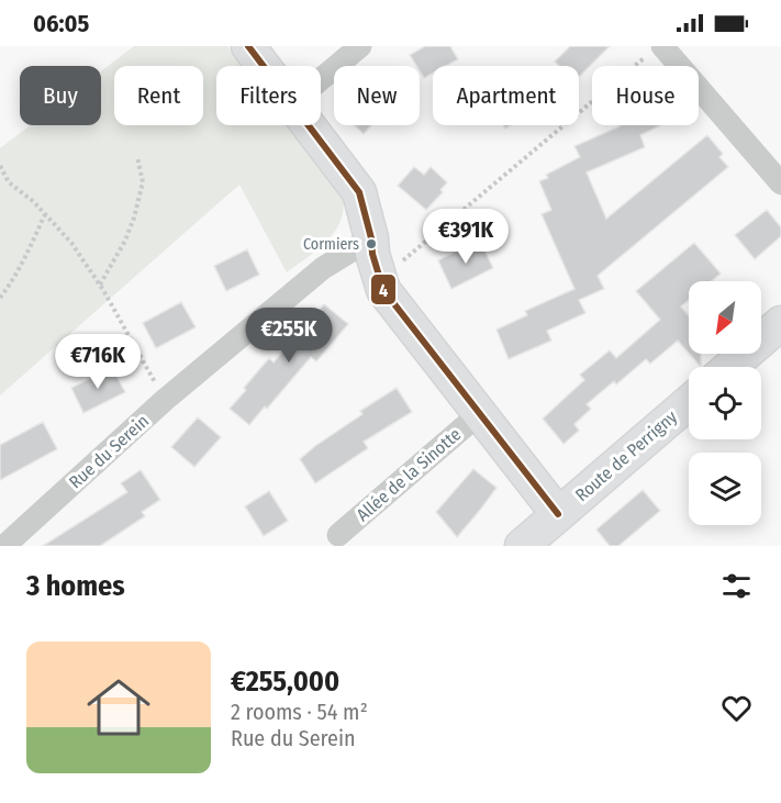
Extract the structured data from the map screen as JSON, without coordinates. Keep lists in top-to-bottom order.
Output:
{
  "streets": {
    "street": ["Rue du Serein", "Route de Perrigny", "Allée de la Sinotte"]
  },
  "places": ["Cormiers"],
  "lines": ["transit line 4"],
  "north": "bottom left",
  "page": {
    "status": "06:05",
    "chip": [
      "Buy",
      "Rent",
      "Filters",
      "New",
      "Apartment",
      "House"
    ],
    "price": ["€391K", "€255K", "€716K"],
    "heading": "3 homes",
    "list": [
      {
        "name": "€255,000",
        "note": "2 rooms · 54 m² · Rue du Serein"
      }
    ]
  }
}
